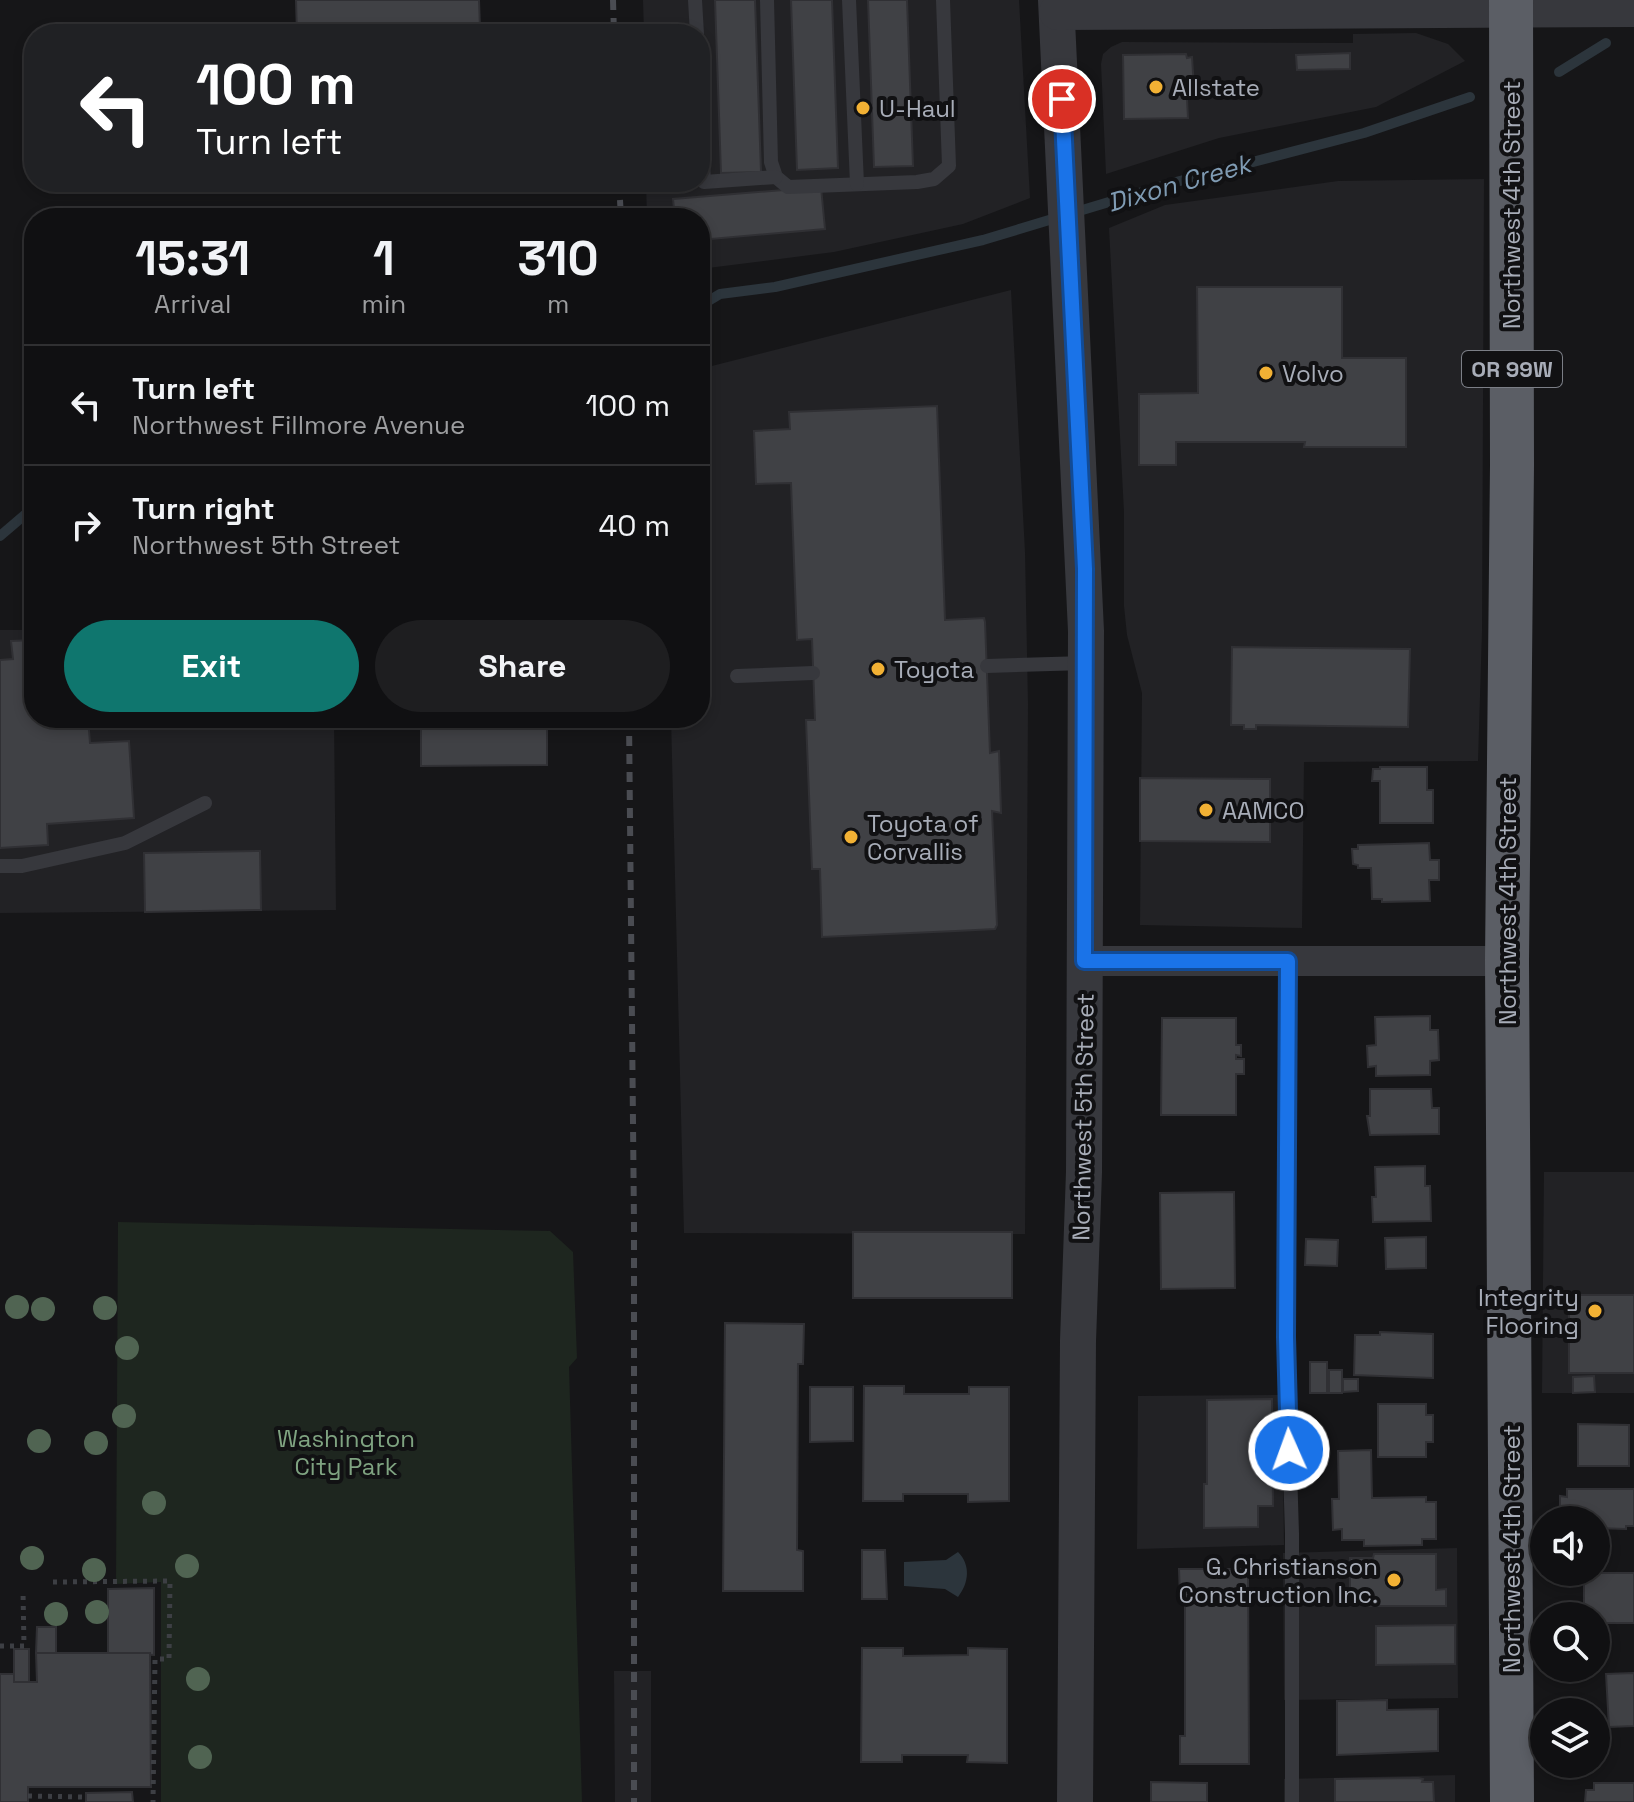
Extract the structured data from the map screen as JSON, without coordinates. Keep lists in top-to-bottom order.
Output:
{
  "streets": {
    "highway": ["Northwest 4th Street", "OR 99W"],
    "street": ["Northwest 5th Street"]
  },
  "water": ["Dixon Creek"],
  "parks": ["Washington City Park"],
  "places": [
    "Allstate",
    "U-Haul",
    "Volvo",
    "Toyota",
    "AAMCO",
    "Toyota of Corvallis",
    "Integrity Flooring",
    "G. Christianson Construction Inc."
  ],
  "page": {
    "turn": ["100 m", "Turn left"],
    "eta": [
      "15:31",
      "Arrival",
      "1",
      "min",
      "310",
      "m"
    ],
    "list": [
      {
        "name": "Turn left",
        "note": "Northwest Fillmore Avenue",
        "value": "100 m"
      },
      {
        "name": "Turn right",
        "note": "Northwest 5th Street",
        "value": "40 m"
      }
    ],
    "buttons": ["Exit", "Share"]
  }
}
